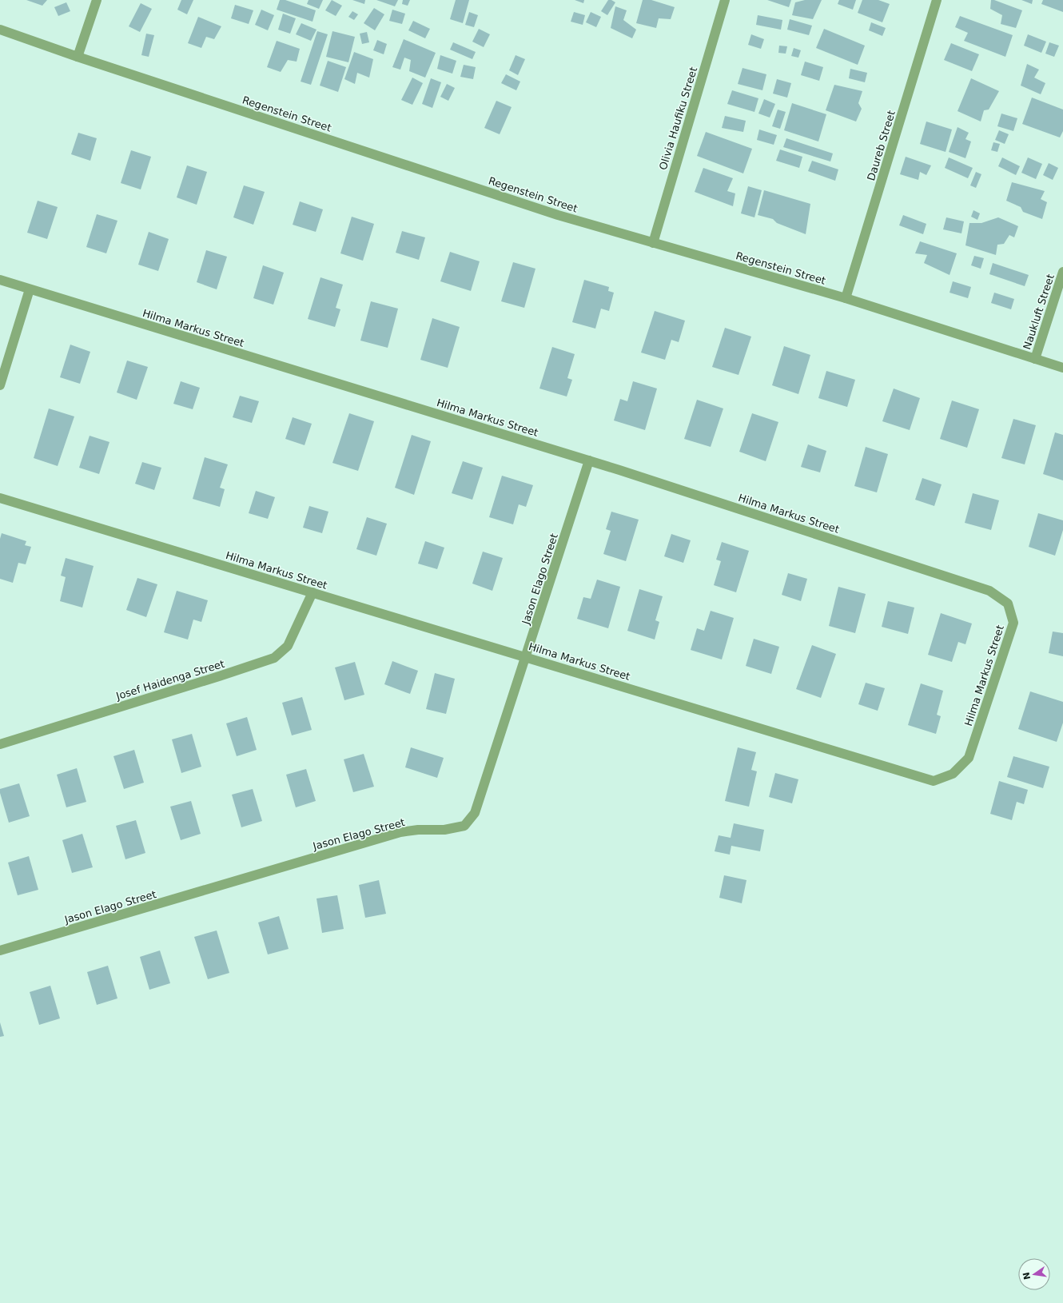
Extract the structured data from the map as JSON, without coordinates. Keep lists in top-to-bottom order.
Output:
{
  "streets": {
    "street": [
      "Regenstein Street",
      "Olivia Haufiku Street",
      "Daureb Street",
      "Naukluft Street",
      "Hilma Markus Street",
      "Jason Elago Street",
      "Josef Haidenga Street"
    ]
  },
  "crossings": [
    ["Regenstein Street", "Olivia Haufiku Street"],
    ["Regenstein Street", "Daureb Street"],
    ["Regenstein Street", "Naukluft Street"],
    ["Hilma Markus Street", "Jason Elago Street"],
    ["Hilma Markus Street", "Josef Haidenga Street"]
  ],
  "north": "left"
}
